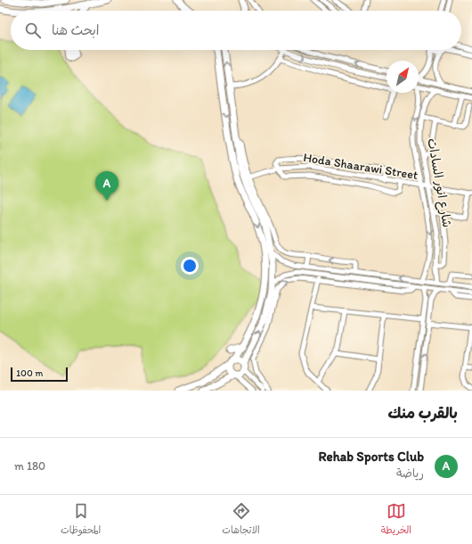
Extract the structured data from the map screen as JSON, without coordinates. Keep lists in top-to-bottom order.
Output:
{
  "streets": {
    "street": ["Hoda Shaarawi Street", "شارع انور السادات"]
  },
  "crossings": [
    ["Hoda Shaarawi Street", "شارع انور السادات"]
  ],
  "scale_bar": "100 m",
  "north": "top right",
  "page": {
    "search": "ابحث هنا",
    "pins": "A",
    "scale": "100 m",
    "heading": "بالقرب منك",
    "list": [
      {
        "mark": "A",
        "name": "Rehab Sports Club",
        "note": "رياضة",
        "value": "180 m"
      }
    ],
    "nav": ["الخريطة", "الاتجاهات", "المحفوظات"]
  }
}
